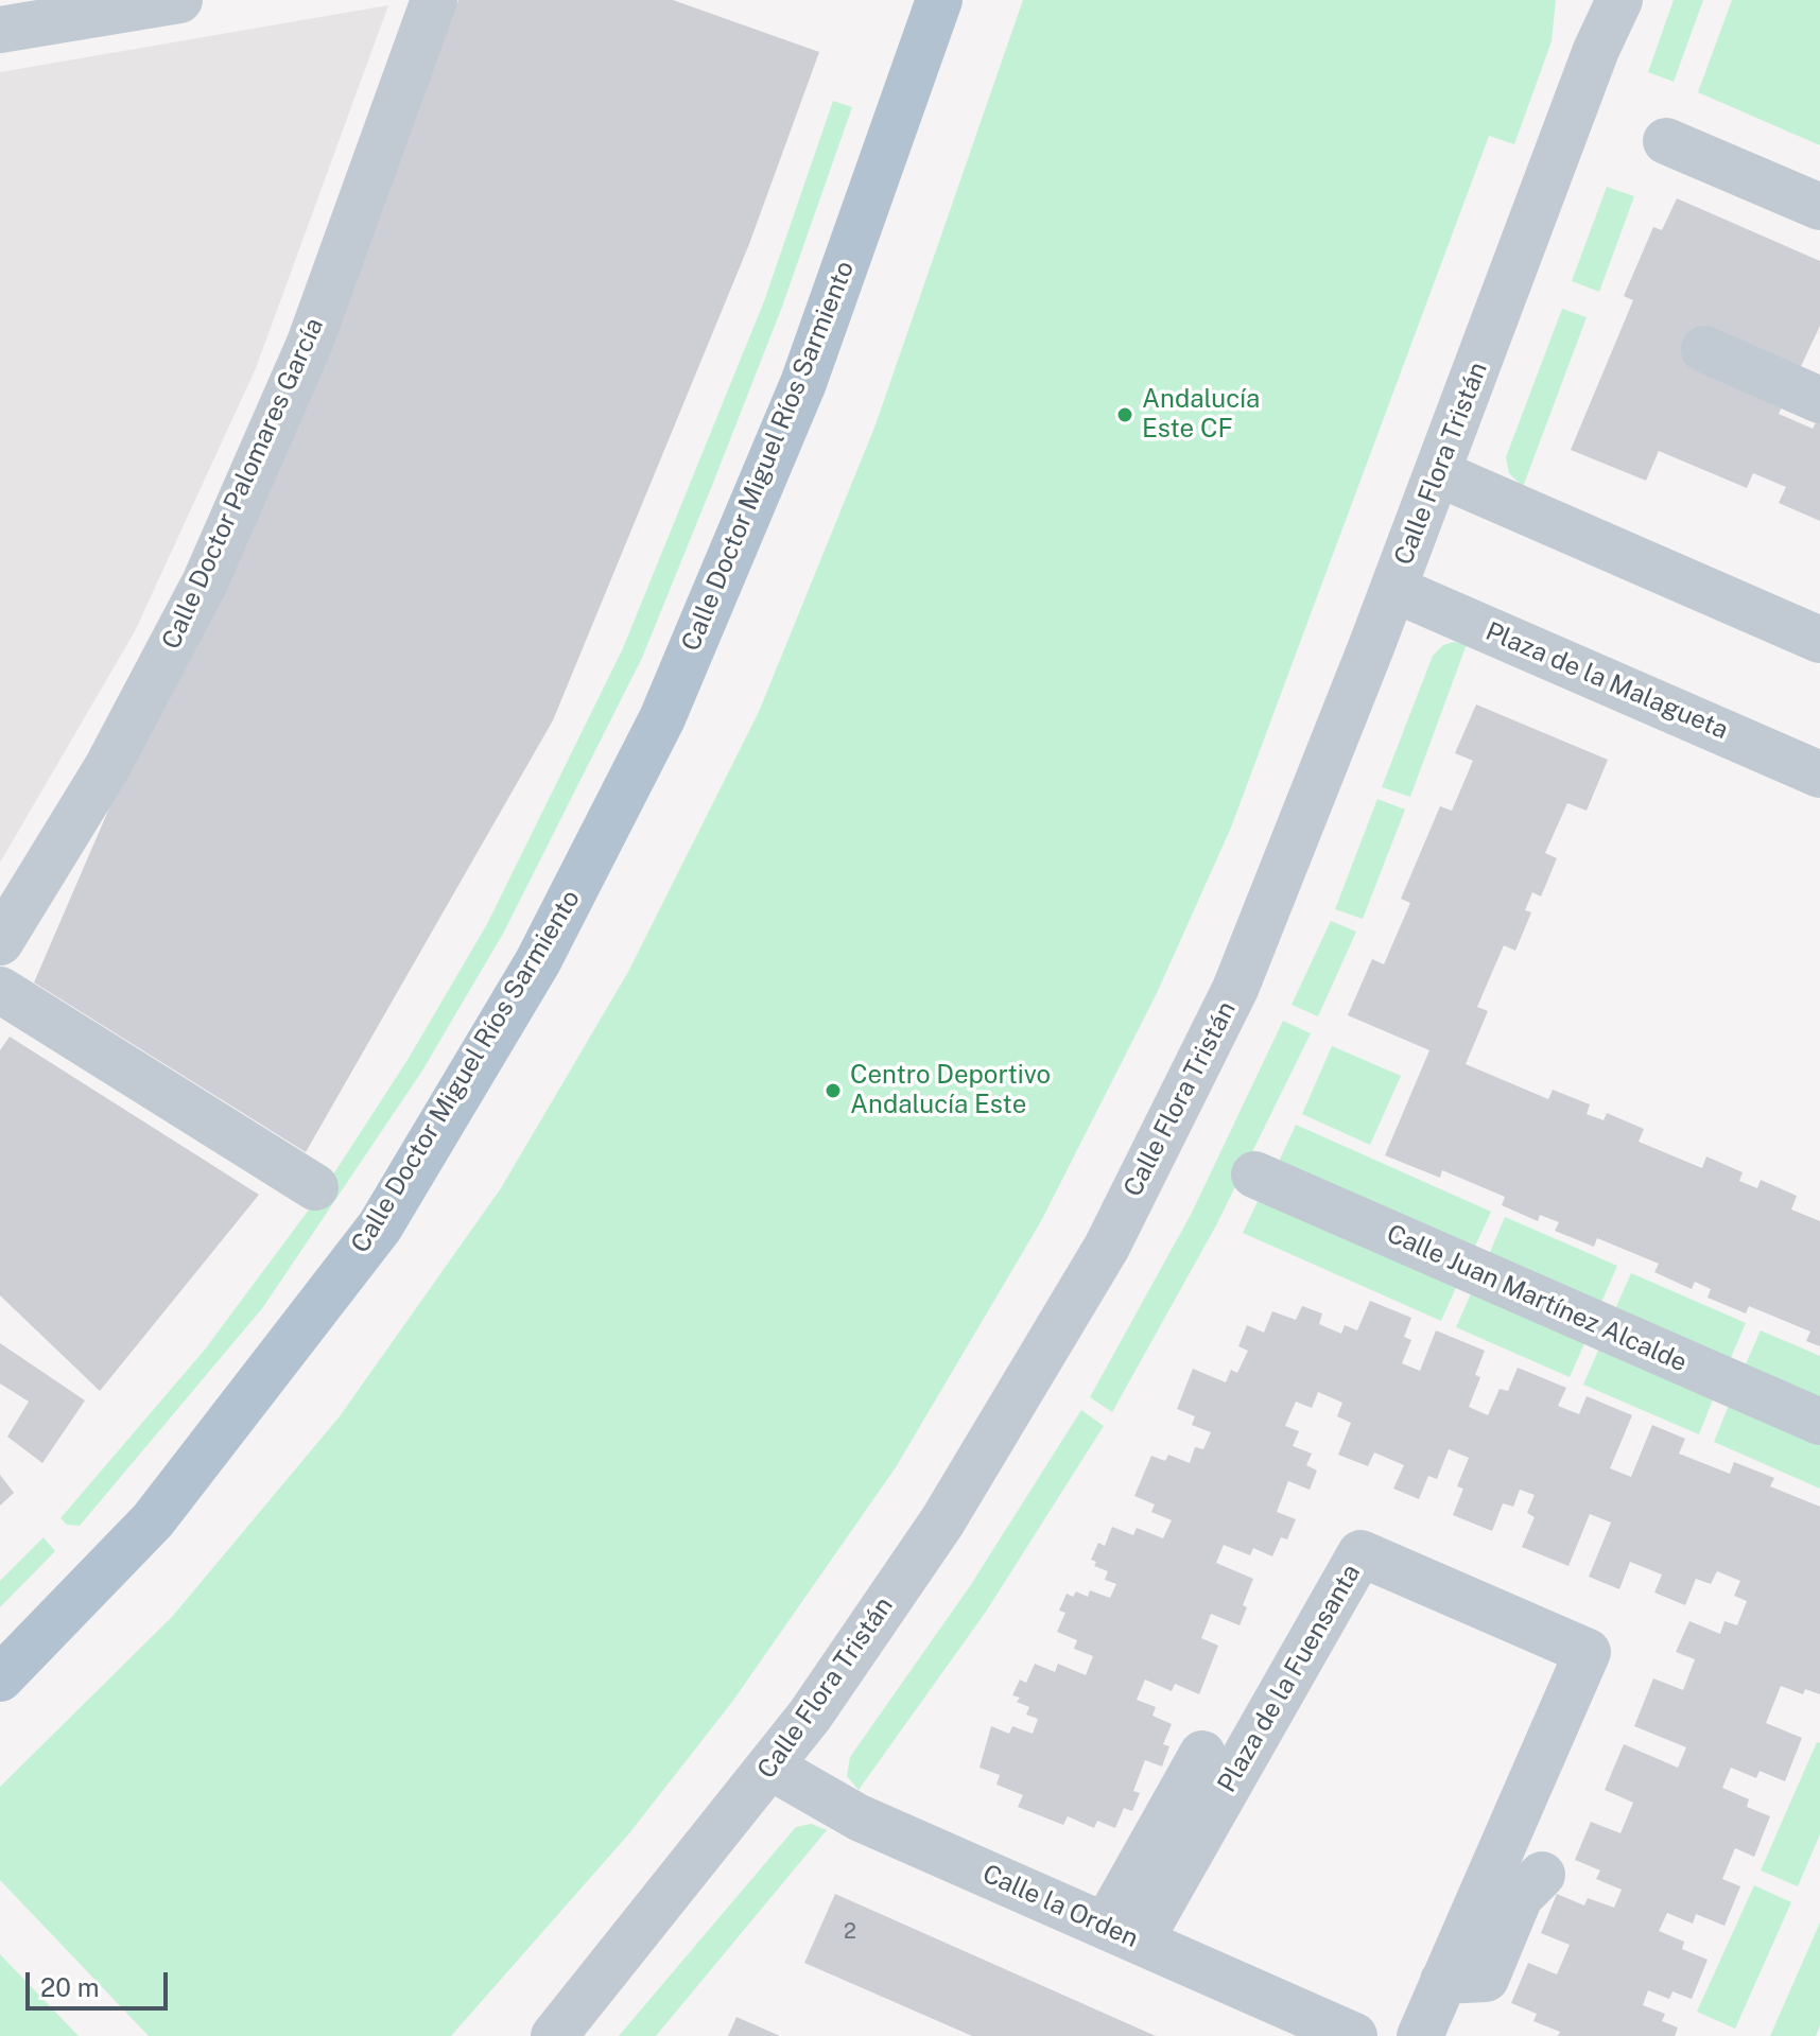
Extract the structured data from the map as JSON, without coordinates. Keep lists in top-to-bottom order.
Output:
{
  "streets": {
    "main road": ["Calle Doctor Miguel Ríos Sarmiento"],
    "street": [
      "Calle Flora Tristán",
      "Calle Doctor Palomares García",
      "Plaza de la Malagueta",
      "Calle Juan Martínez Alcalde",
      "Plaza de la Fuensanta",
      "Calle la Orden"
    ]
  },
  "crossings": [
    ["Calle Flora Tristán", "Plaza de la Malagueta"],
    ["Calle Flora Tristán", "Calle la Orden"],
    ["Plaza de la Fuensanta", "Calle la Orden"]
  ],
  "places": ["Andalucía Este CF", "Centro Deportivo Andalucía Este"],
  "house_numbers": ["2"],
  "scale_bar": "20 m"
}
